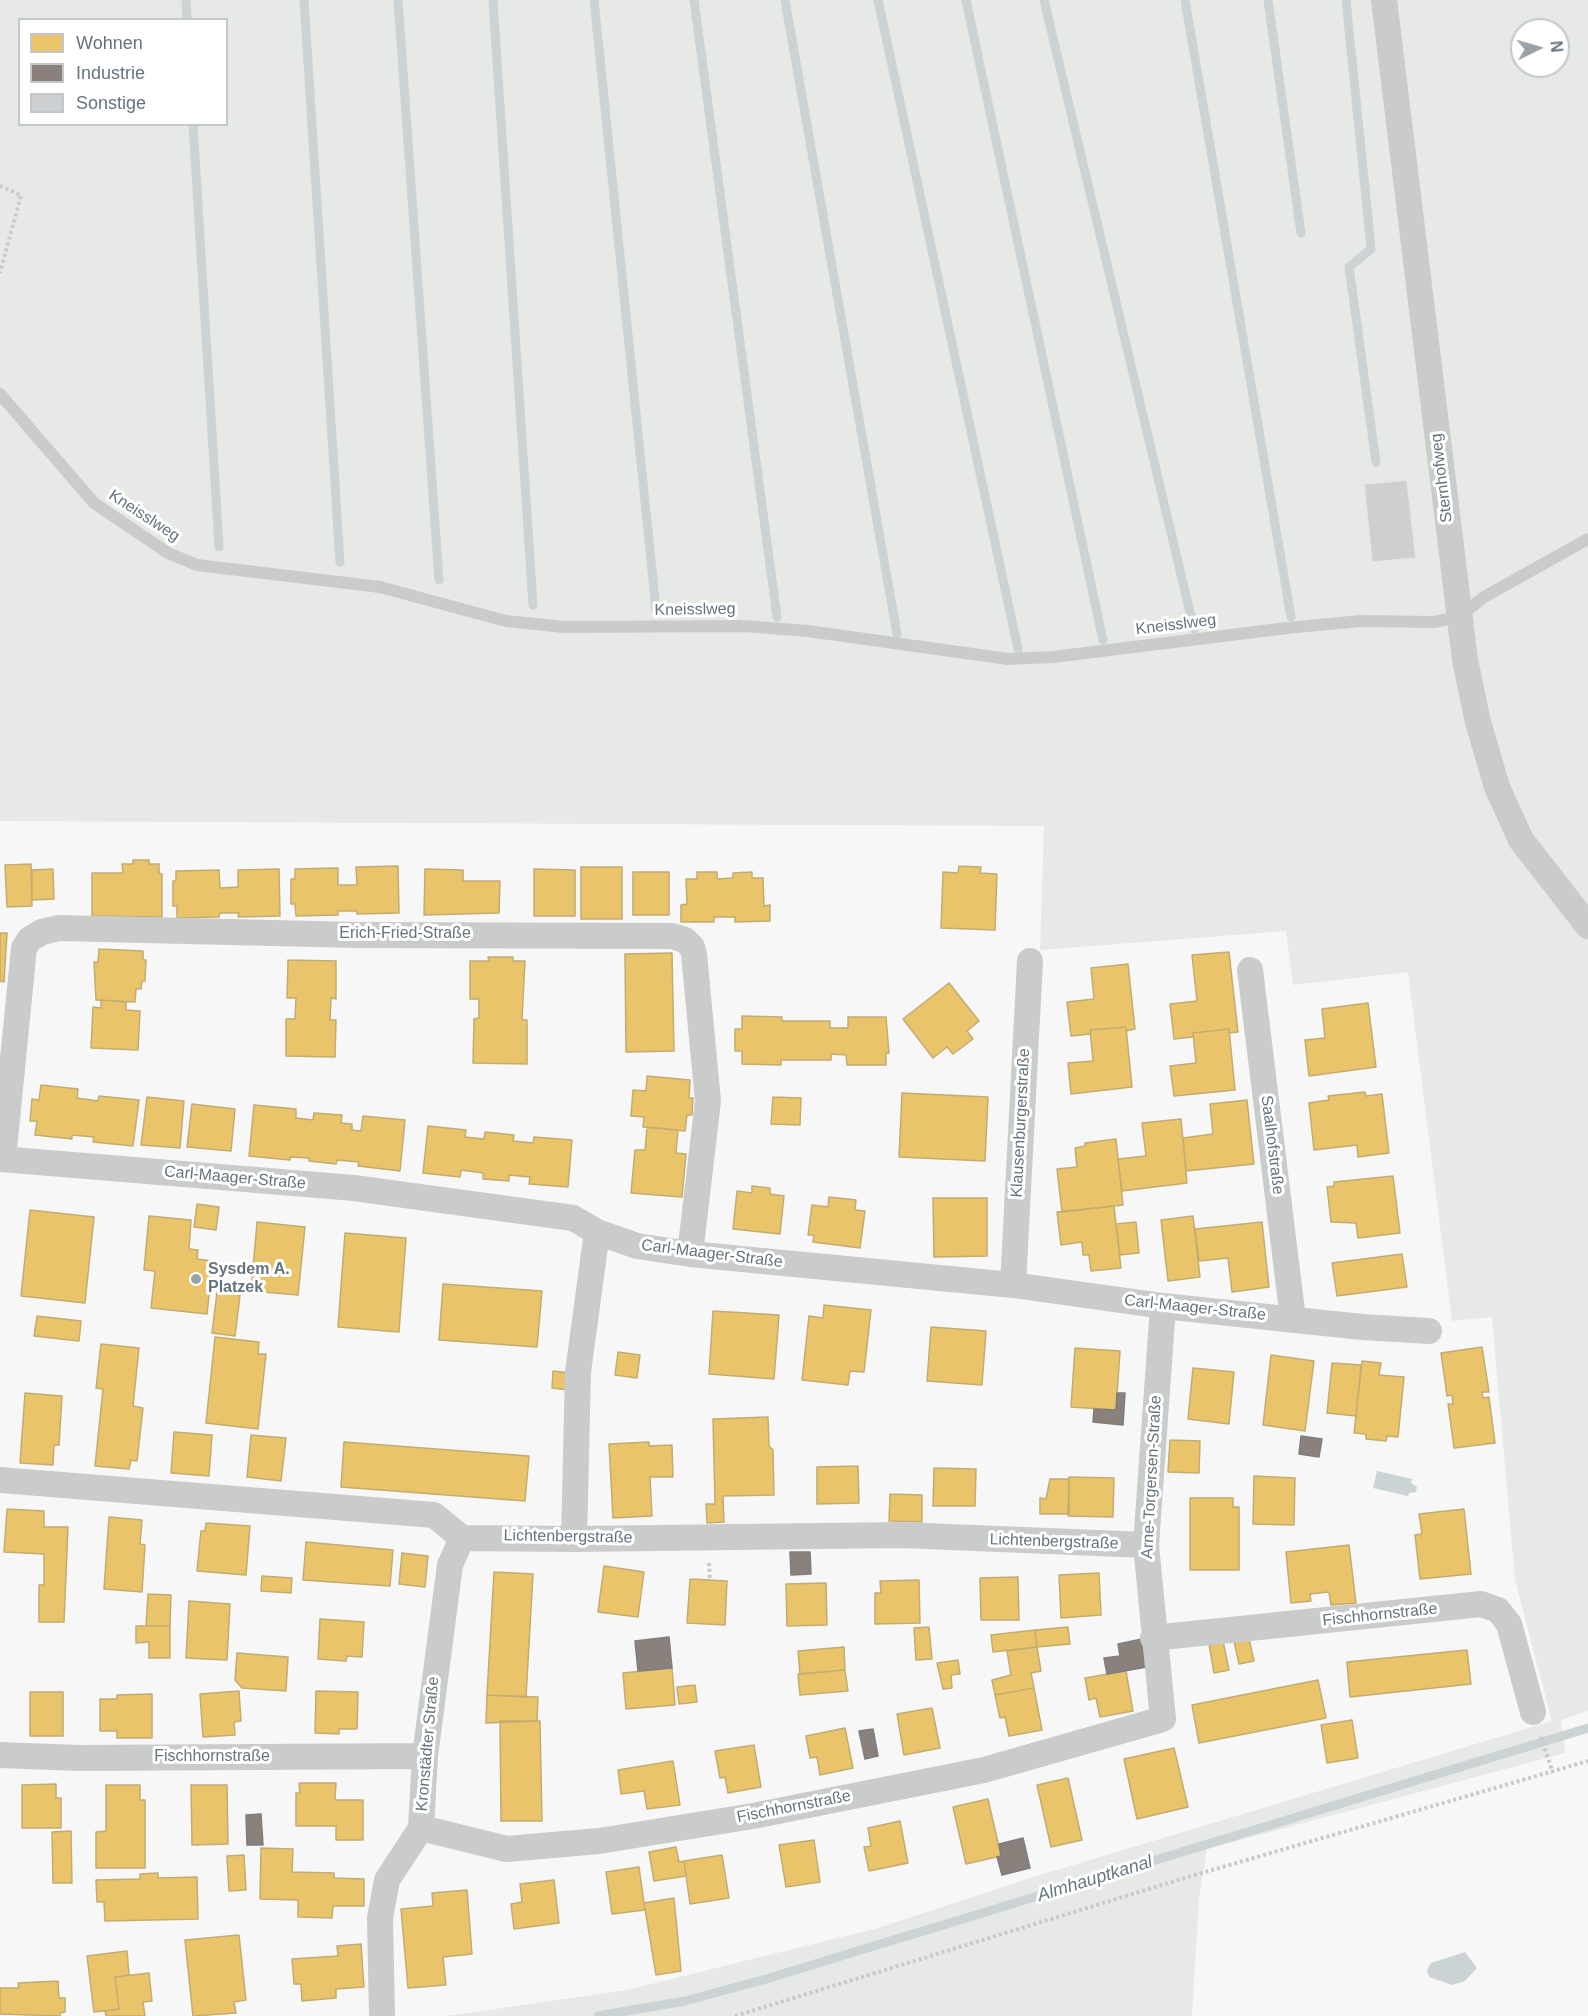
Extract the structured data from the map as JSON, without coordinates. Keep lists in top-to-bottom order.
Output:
{
  "streets": {
    "street": [
      "Sternhofweg",
      "Erich-Fried-Straße",
      "Klausenburgerstraße",
      "Saalhofstraße",
      "Carl-Maager-Straße",
      "Arne-Torgersen-Straße",
      "Lichtenbergstraße",
      "Fischhornstraße",
      "Kronstädter Straße"
    ],
    "lane": ["Kneisslweg"]
  },
  "crossings": [
    ["Sternhofweg", "Kneisslweg"],
    ["Erich-Fried-Straße", "Carl-Maager-Straße"],
    ["Klausenburgerstraße", "Carl-Maager-Straße"],
    ["Saalhofstraße", "Carl-Maager-Straße"],
    ["Carl-Maager-Straße", "Arne-Torgersen-Straße"],
    ["Arne-Torgersen-Straße", "Lichtenbergstraße"],
    ["Arne-Torgersen-Straße", "Fischhornstraße"],
    ["Lichtenbergstraße", "Kronstädter Straße"],
    ["Fischhornstraße", "Kronstädter Straße"]
  ],
  "water": ["Almhauptkanal"],
  "places": ["Sysdem A. Platzek"],
  "legend": ["Wohnen", "Industrie", "Sonstige"],
  "north": "right"
}
